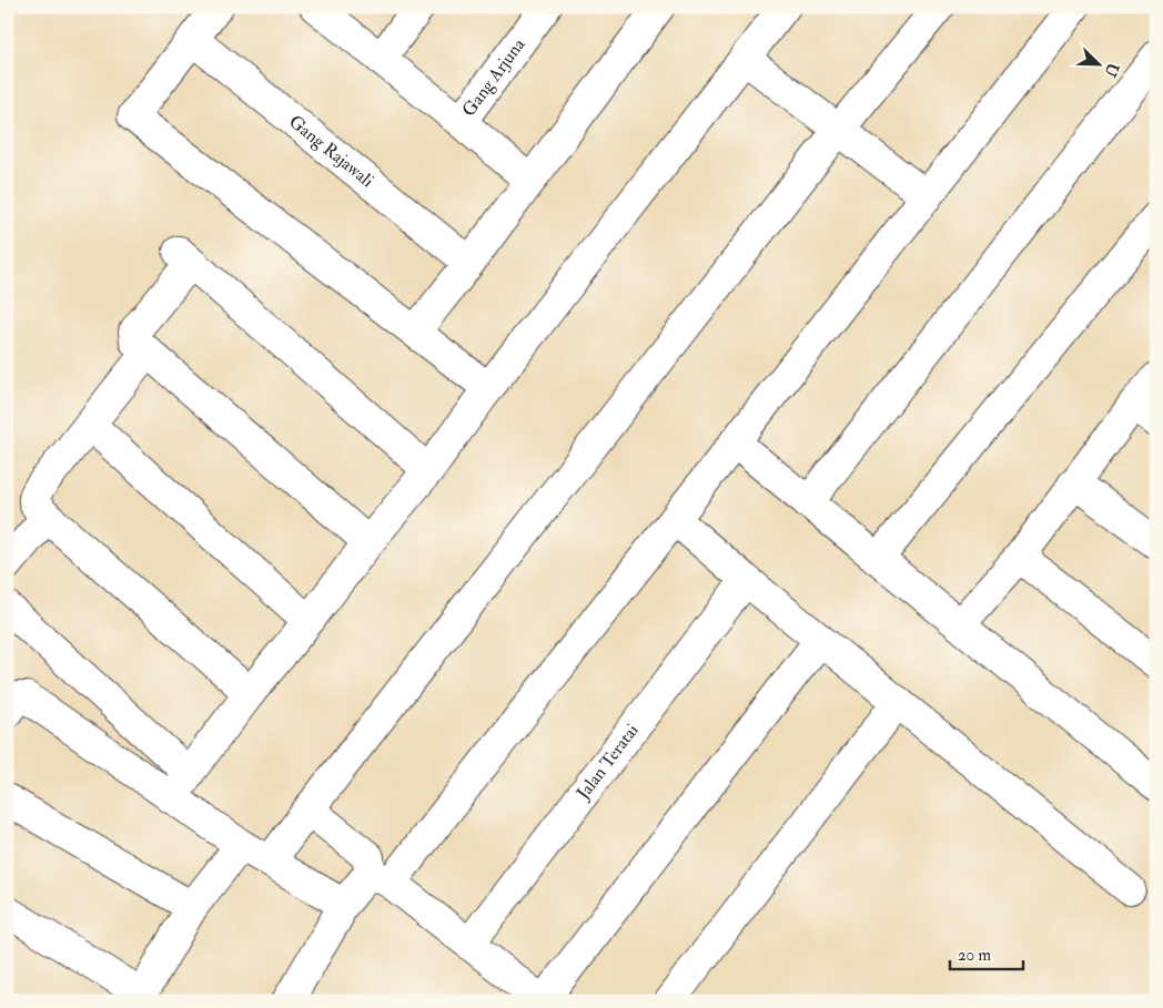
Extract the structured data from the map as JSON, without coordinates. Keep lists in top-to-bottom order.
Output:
{
  "streets": {
    "street": ["Gang Arjuna", "Gang Rajawali", "Jalan Teratai"]
  },
  "scale_bar": "20 m",
  "north": "bottom right"
}
